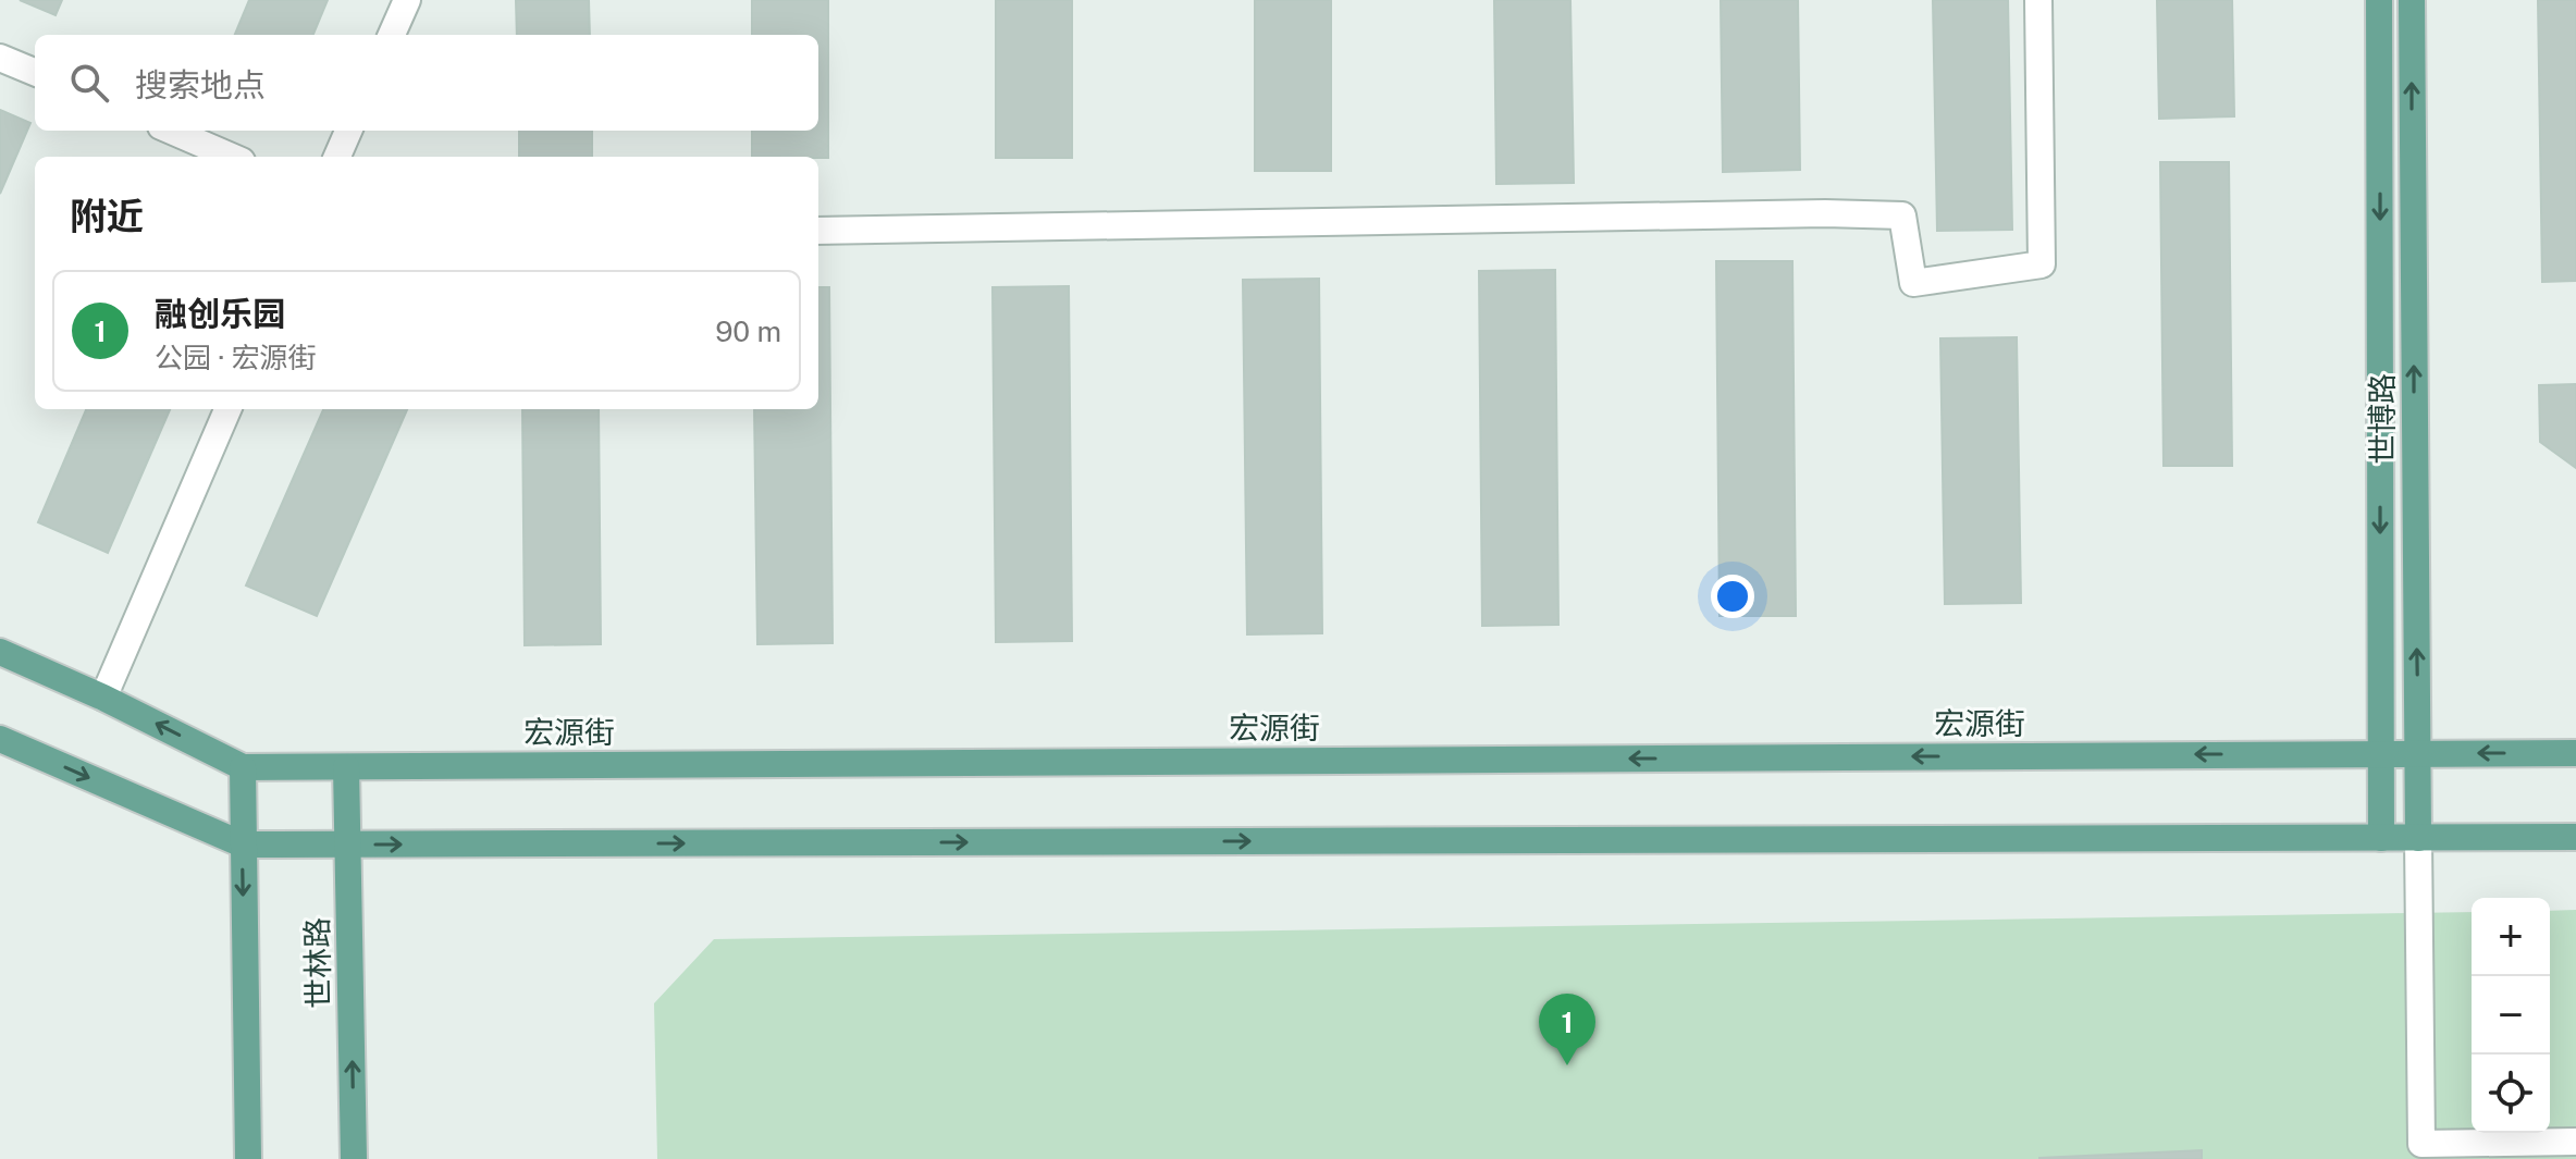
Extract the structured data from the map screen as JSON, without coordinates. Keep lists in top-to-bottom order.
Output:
{
  "streets": {
    "main road": ["世博路", "宏源街", "世林路"]
  },
  "crossings": [
    ["世博路", "宏源街"],
    ["宏源街", "世林路"]
  ],
  "page": {
    "search": "搜索地点",
    "heading": "附近",
    "list": [
      {
        "mark": "1",
        "name": "融创乐园",
        "note": "公园 · 宏源街",
        "value": "90 m"
      }
    ],
    "map_buttons": ["+", "−"],
    "pins": "1"
  }
}
